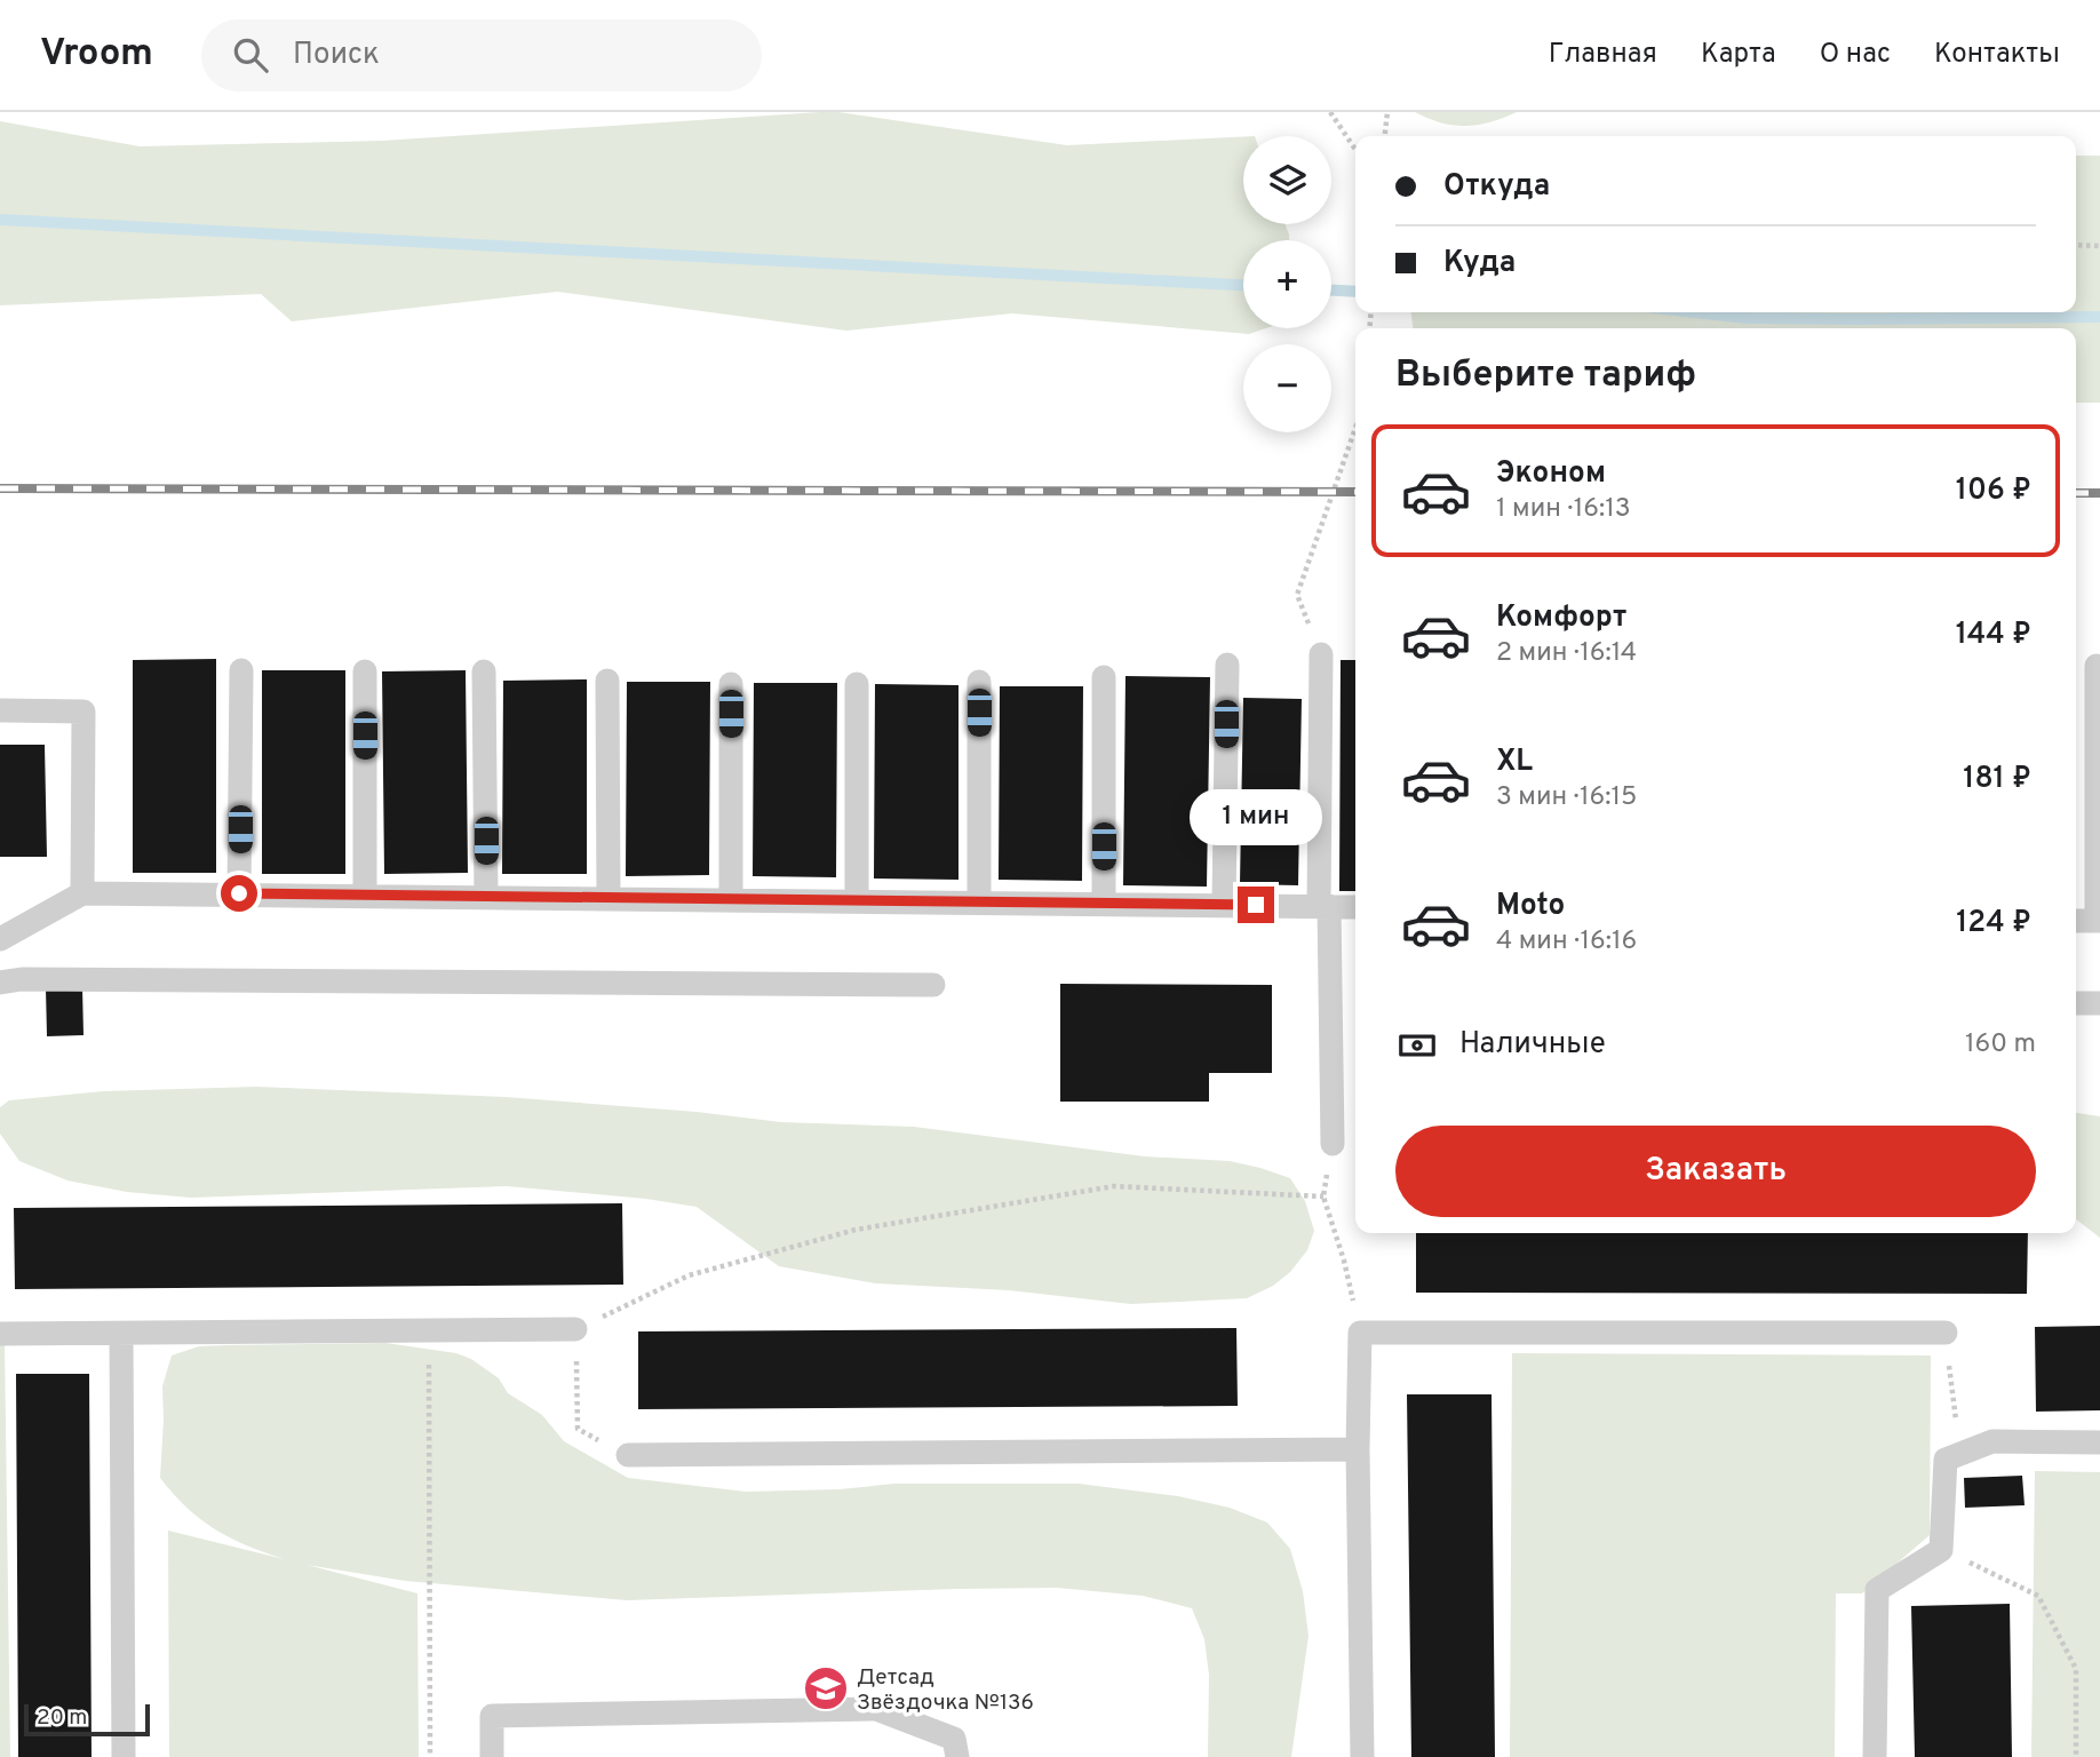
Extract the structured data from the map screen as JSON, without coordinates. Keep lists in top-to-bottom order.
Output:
{
  "places": {
    "school or university": ["Детсад Звёздочка №136"]
  },
  "scale_bar": "20 m",
  "page": {
    "header": "Vroom",
    "search": "Поиск",
    "nav": [
      "Главная",
      "Карта",
      "О нас",
      "Контакты"
    ],
    "map_buttons": ["+", "−"],
    "banner": ["Откуда", "Куда"],
    "heading": "Выберите тариф",
    "list": [
      {
        "name": "Эконом",
        "note": "1 мин · 16:13",
        "value": "106 ₽"
      },
      {
        "name": "Комфорт",
        "note": "2 мин · 16:14",
        "value": "144 ₽"
      },
      {
        "name": "XL",
        "note": "3 мин · 16:15",
        "value": "181 ₽"
      },
      {
        "name": "Moto",
        "note": "4 мин · 16:16",
        "value": "124 ₽"
      }
    ],
    "bubble": "1 мин",
    "pay": ["Наличные", "160 m"],
    "buttons": "Заказать",
    "scale": "20 m"
  }
}
